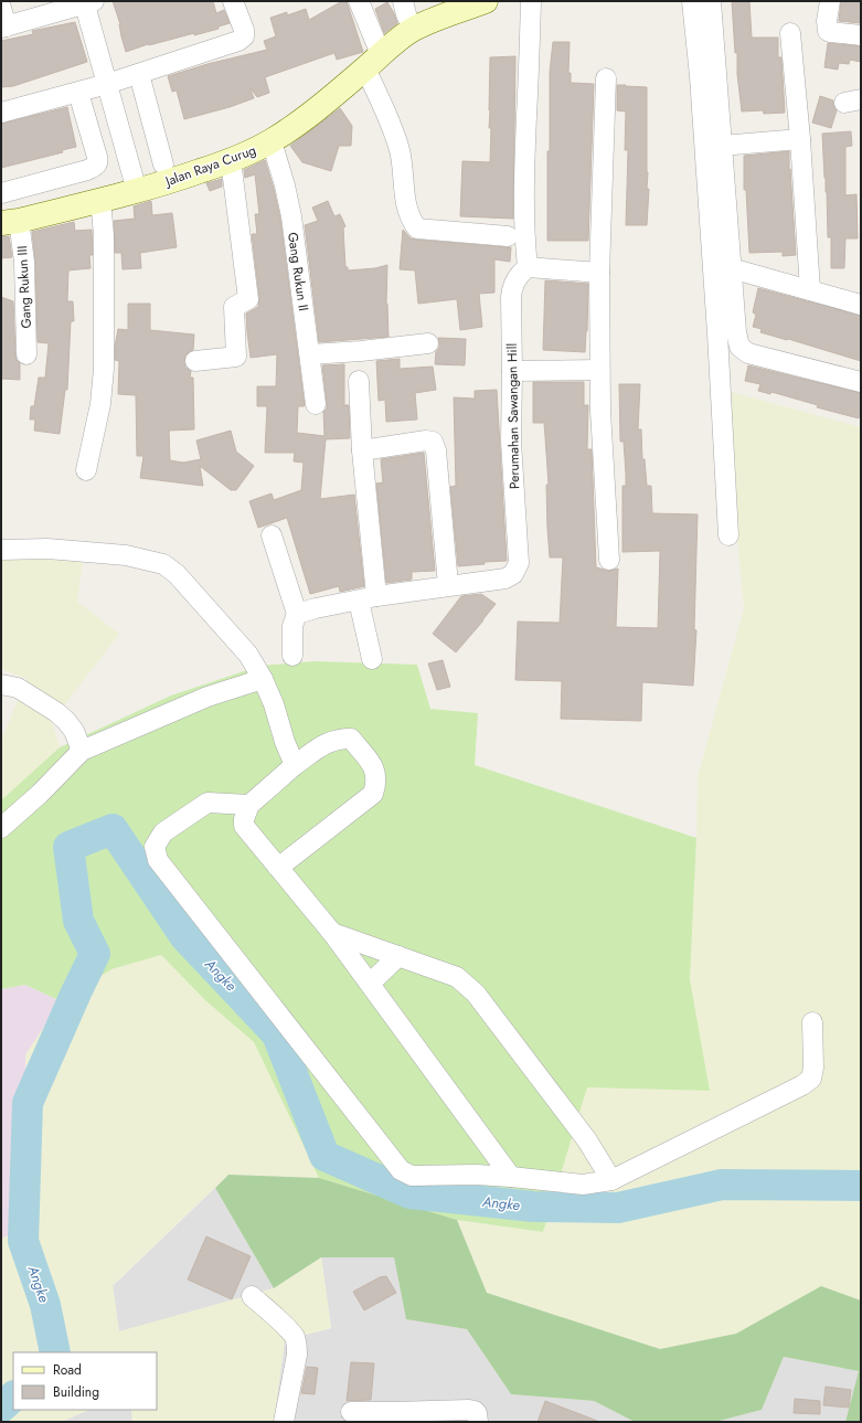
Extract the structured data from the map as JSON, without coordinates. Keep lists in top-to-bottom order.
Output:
{
  "streets": {
    "main road": ["Jalan Raya Curug"],
    "street": ["Gang Rukun II", "Gang Rukun III", "Perumahan Sawangan Hill"]
  },
  "crossings": [
    ["Jalan Raya Curug", "Gang Rukun II"],
    ["Jalan Raya Curug", "Gang Rukun III"]
  ],
  "water": ["Angke"],
  "legend": ["Road", "Building"]
}
